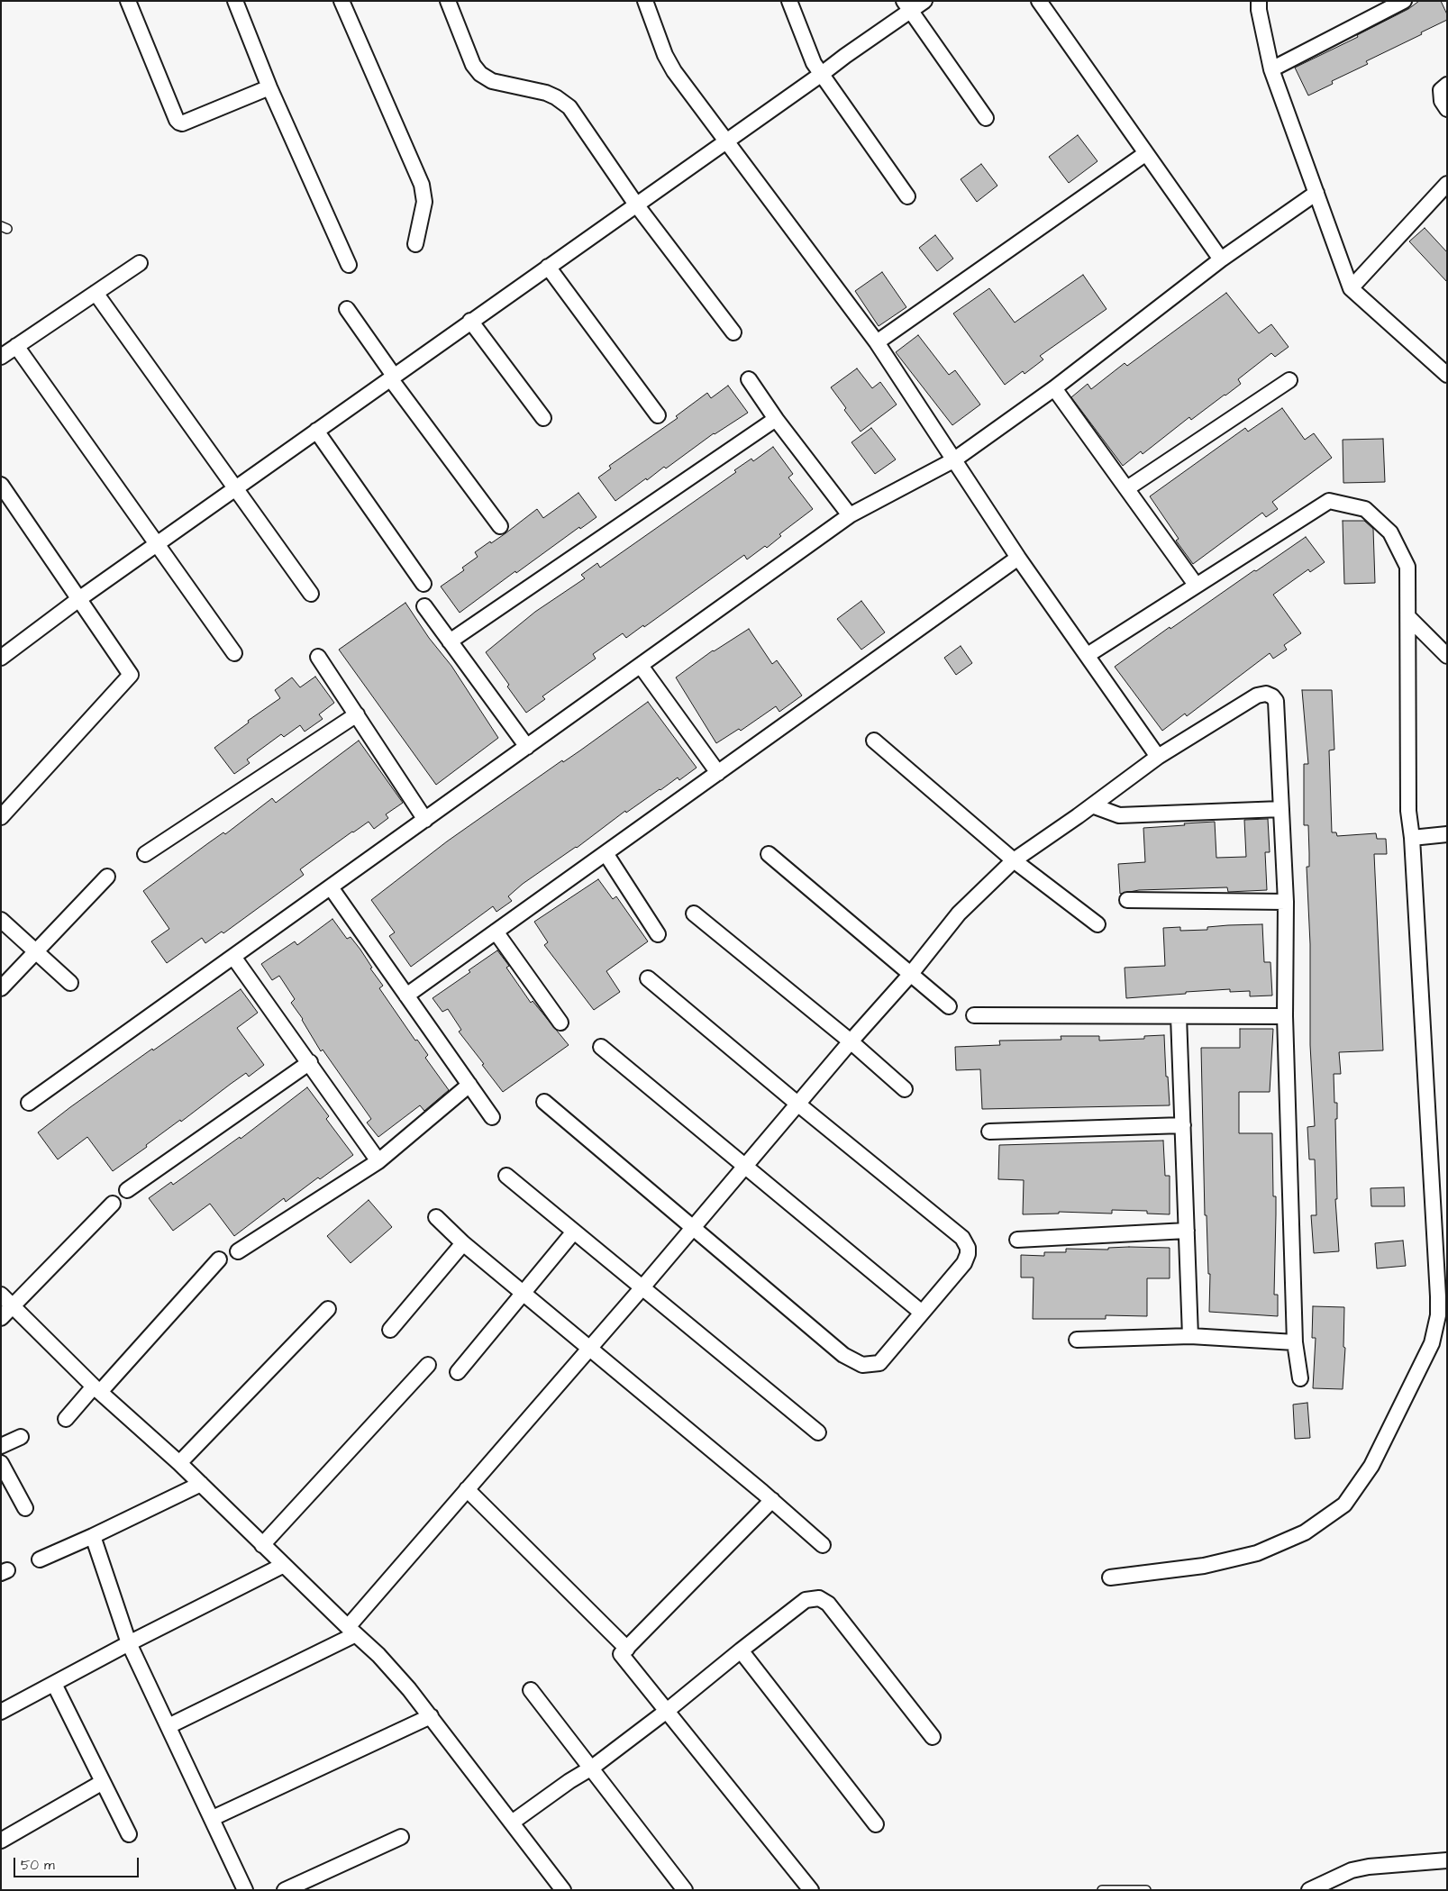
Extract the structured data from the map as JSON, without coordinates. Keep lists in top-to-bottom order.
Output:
{
  "scale_bar": "50 m"
}
